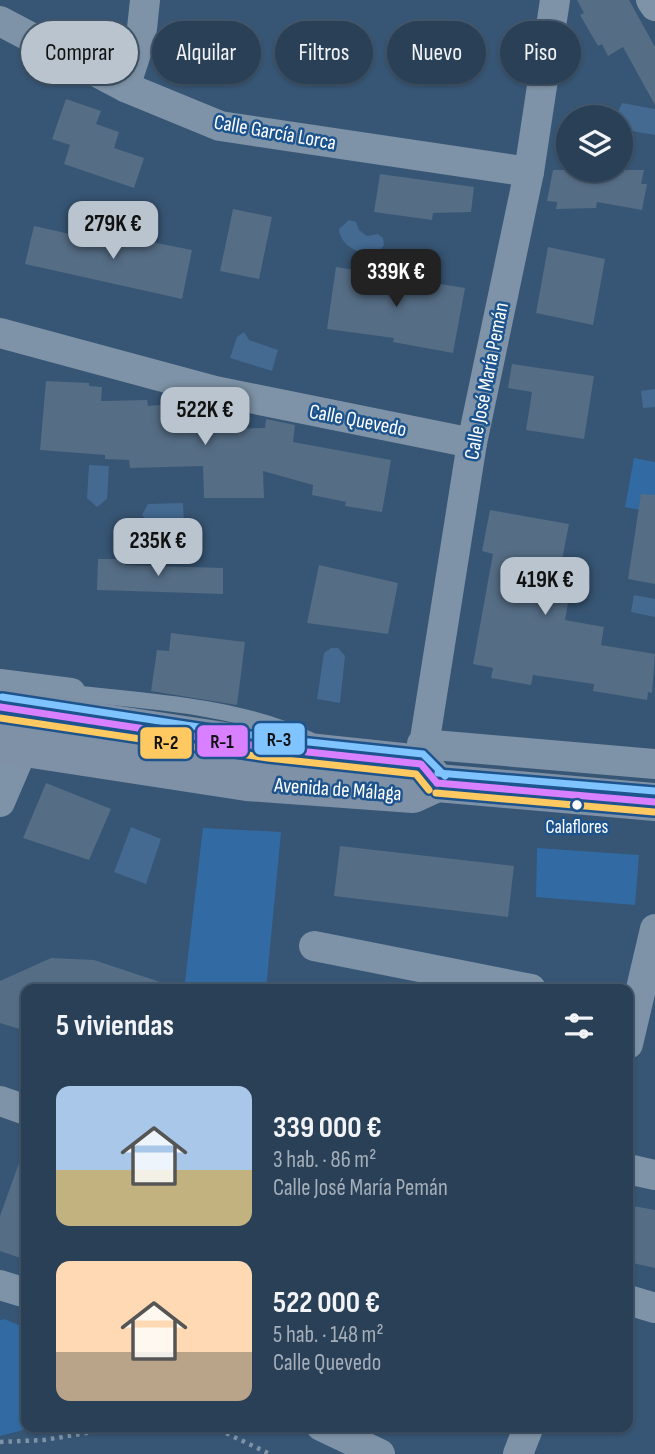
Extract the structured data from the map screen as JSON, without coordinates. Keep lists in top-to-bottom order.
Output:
{
  "streets": {
    "main road": ["Avenida de Málaga"],
    "street": ["Calle García Lorca", "Calle José María Pemán", "Calle Quevedo"]
  },
  "crossings": [
    ["Calle García Lorca", "Calle José María Pemán"],
    ["Calle José María Pemán", "Calle Quevedo"],
    ["Calle José María Pemán", "Avenida de Málaga"]
  ],
  "places": ["Calaflores"],
  "lines": ["transit line R-3", "transit line R-1", "transit line R-2"],
  "page": {
    "chip": [
      "Comprar",
      "Alquilar",
      "Filtros",
      "Nuevo",
      "Piso"
    ],
    "price": [
      "279K €",
      "339K €",
      "522K €",
      "235K €",
      "419K €"
    ],
    "heading": "5 viviendas",
    "list": [
      {
        "name": "339 000 €",
        "note": "3 hab. · 86 m² · Calle José María Pemán"
      },
      {
        "name": "522 000 €",
        "note": "5 hab. · 148 m² · Calle Quevedo"
      }
    ]
  }
}
